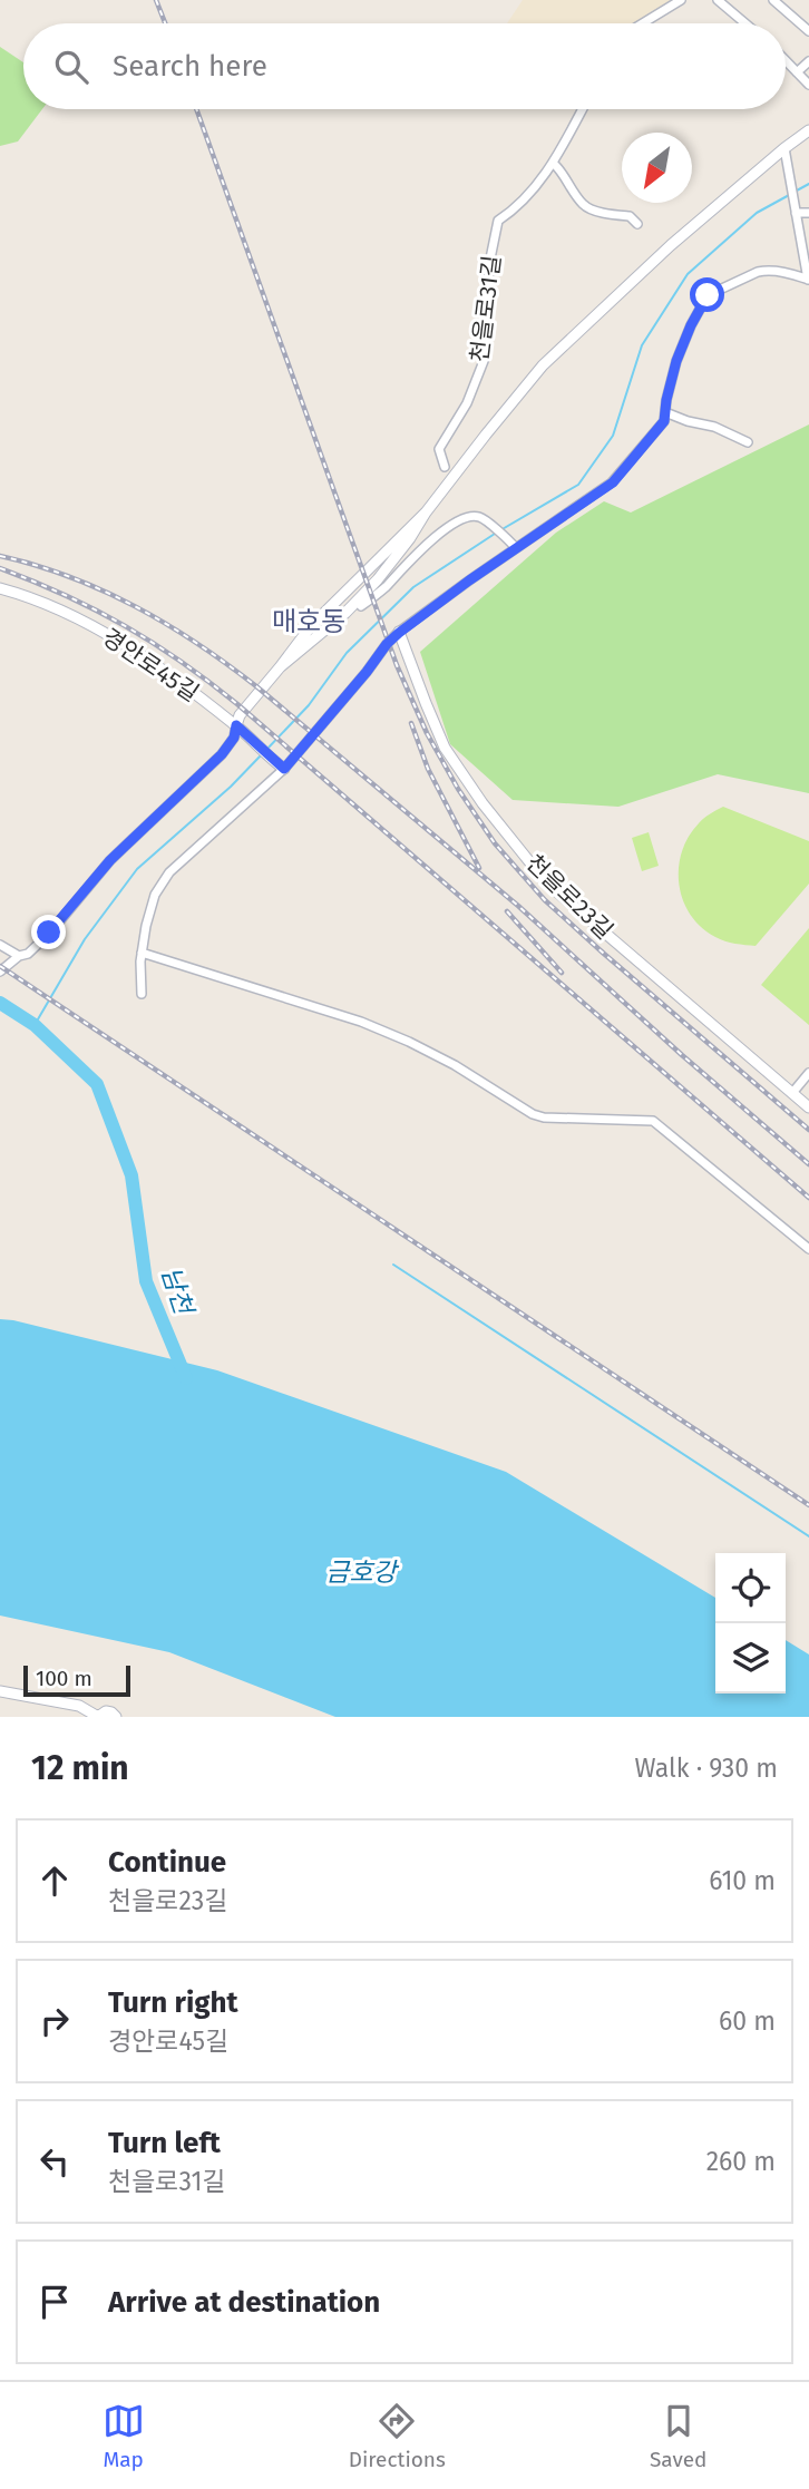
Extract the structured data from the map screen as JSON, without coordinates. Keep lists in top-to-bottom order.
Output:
{
  "streets": {
    "street": ["천을로31길", "경안로45길", "천을로23길"]
  },
  "districts": ["매호동"],
  "water": ["남천", "금호강"],
  "scale_bar": "100 m",
  "north": "bottom left",
  "page": {
    "search": "Search here",
    "scale": "100 m",
    "heading": ["12 min", "Walk · 930 m"],
    "list": [
      ["Continue", "천을로23길", "610 m"],
      ["Turn right", "경안로45길", "60 m"],
      ["Turn left", "천을로31길", "260 m"],
      "Arrive at destination"
    ],
    "nav": ["Map", "Directions", "Saved"]
  }
}
